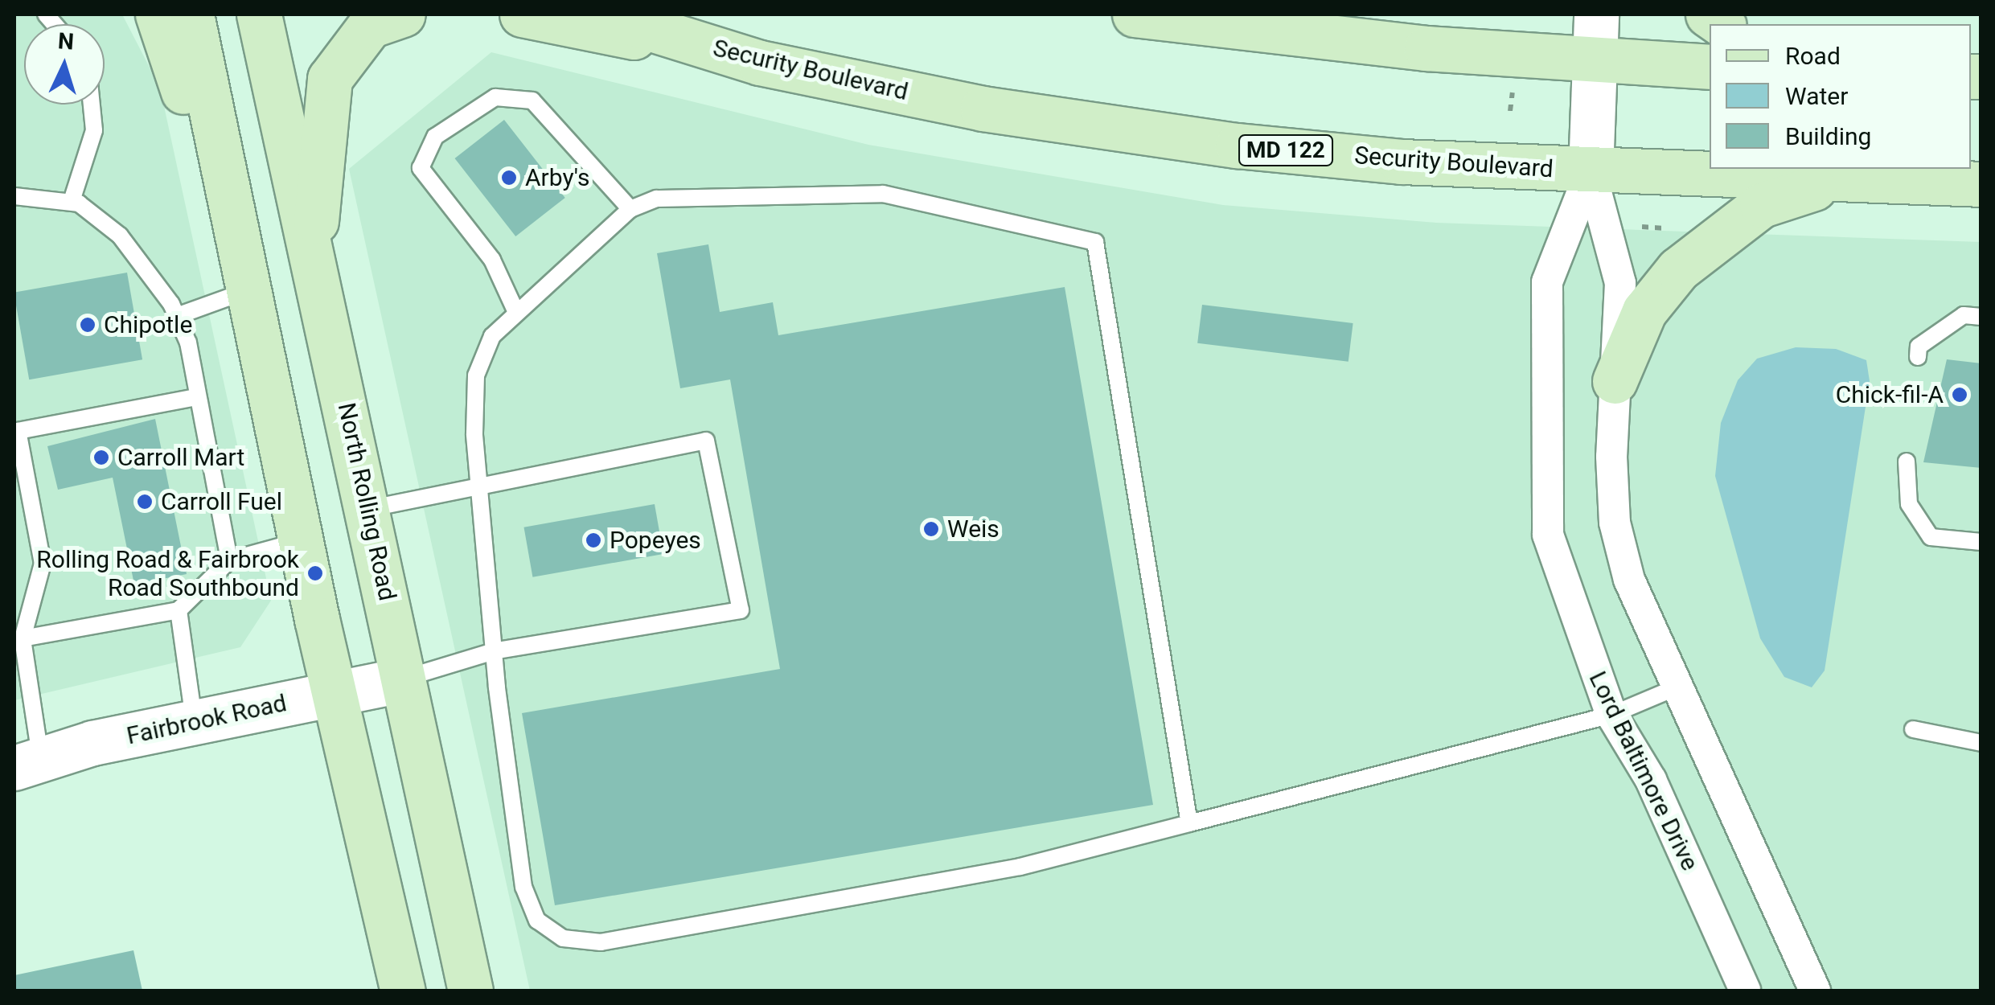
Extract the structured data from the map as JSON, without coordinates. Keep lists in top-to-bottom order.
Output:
{
  "streets": {
    "main road": ["Security Boulevard", "MD 122", "North Rolling Road"],
    "street": ["Fairbrook Road", "Lord Baltimore Drive"]
  },
  "crossings": [
    ["Security Boulevard", "Lord Baltimore Drive"],
    ["North Rolling Road", "Fairbrook Road"]
  ],
  "places": [
    "Arby's",
    "Chipotle",
    "Chick-fil-A",
    "Carroll Mart",
    "Carroll Fuel",
    "Weis",
    "Popeyes",
    "Rolling Road & Fairbrook Road Southbound"
  ],
  "legend": ["Road", "Water", "Building"],
  "north": "top"
}
